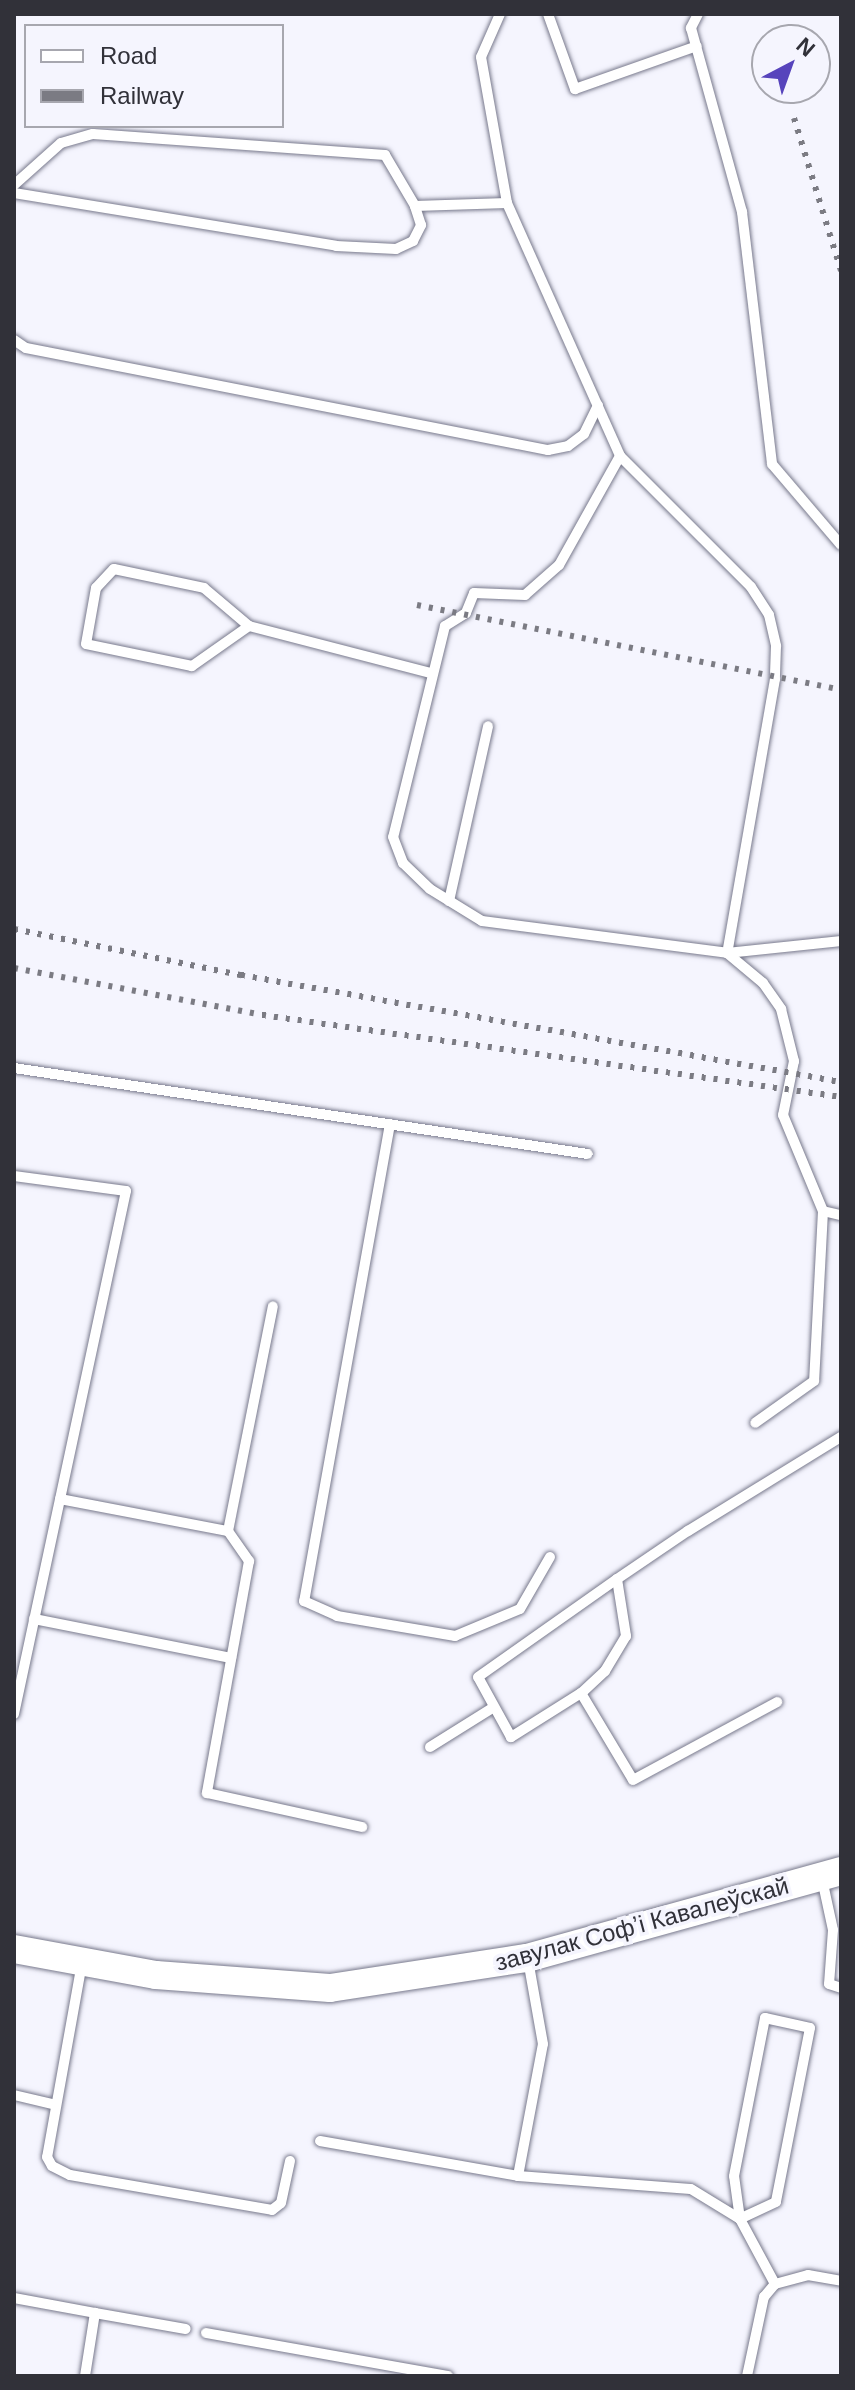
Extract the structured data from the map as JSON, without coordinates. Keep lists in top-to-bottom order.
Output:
{
  "streets": {
    "street": ["завулак Софʼі Кавалеўскай"]
  },
  "legend": ["Road", "Railway"],
  "north": "top right"
}
